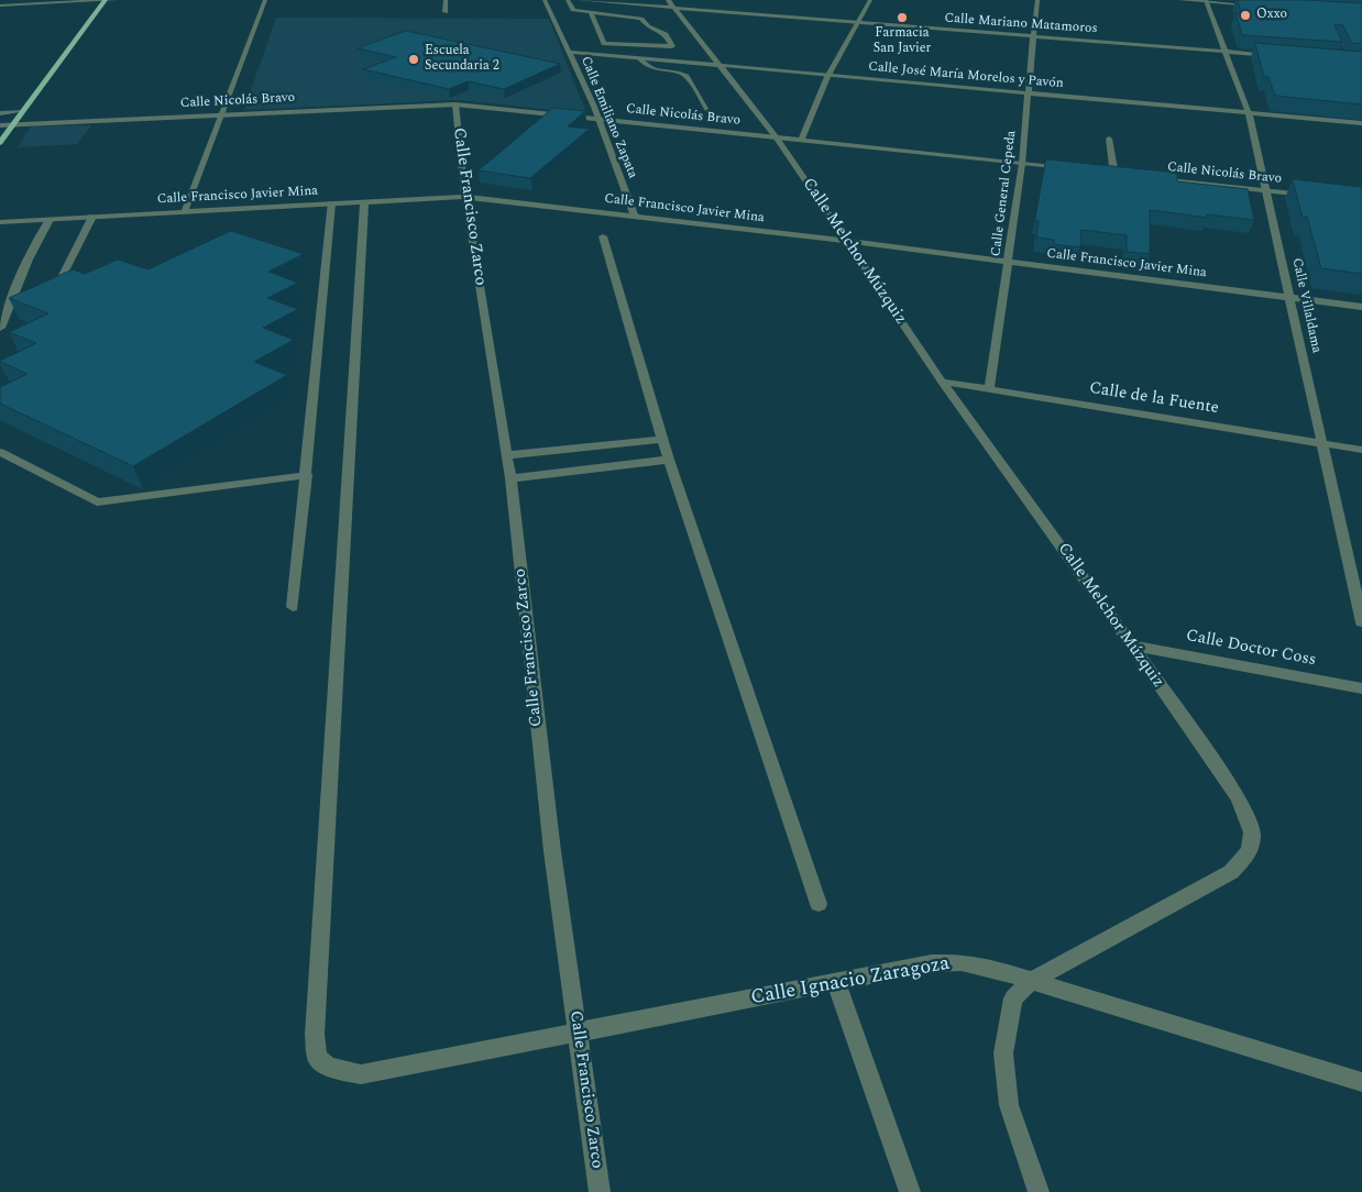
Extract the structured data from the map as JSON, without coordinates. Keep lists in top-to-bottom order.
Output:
{
  "streets": {
    "street": [
      "Calle Mariano Matamoros",
      "Calle José María Morelos y Pavón",
      "Calle Nicolás Bravo",
      "Calle Emiliano Zapata",
      "Calle General Cepeda",
      "Calle Francisco Javier Mina",
      "Calle Francisco Zarco",
      "Calle Melchor Múzquiz",
      "Calle Villaldama",
      "Calle de la Fuente",
      "Calle Doctor Coss",
      "Calle Ignacio Zaragoza"
    ]
  },
  "crossings": [
    ["Calle Mariano Matamoros", "Calle General Cepeda"],
    ["Calle Mariano Matamoros", "Calle Melchor Múzquiz"],
    ["Calle Mariano Matamoros", "Calle Villaldama"],
    ["Calle José María Morelos y Pavón", "Calle Emiliano Zapata"],
    ["Calle José María Morelos y Pavón", "Calle General Cepeda"],
    ["Calle José María Morelos y Pavón", "Calle Melchor Múzquiz"],
    ["Calle José María Morelos y Pavón", "Calle Villaldama"],
    ["Calle Nicolás Bravo", "Calle Emiliano Zapata"],
    ["Calle Nicolás Bravo", "Calle General Cepeda"],
    ["Calle Nicolás Bravo", "Calle Francisco Zarco"],
    ["Calle Nicolás Bravo", "Calle Melchor Múzquiz"],
    ["Calle Nicolás Bravo", "Calle Villaldama"],
    ["Calle Emiliano Zapata", "Calle Francisco Javier Mina"],
    ["Calle General Cepeda", "Calle Francisco Javier Mina"],
    ["Calle General Cepeda", "Calle de la Fuente"],
    ["Calle Francisco Javier Mina", "Calle Francisco Zarco"],
    ["Calle Francisco Javier Mina", "Calle Melchor Múzquiz"],
    ["Calle Francisco Javier Mina", "Calle Villaldama"],
    ["Calle Francisco Javier Mina", "Calle Ignacio Zaragoza"],
    ["Calle Francisco Zarco", "Calle Ignacio Zaragoza"],
    ["Calle Melchor Múzquiz", "Calle de la Fuente"],
    ["Calle Melchor Múzquiz", "Calle Doctor Coss"],
    ["Calle Melchor Múzquiz", "Calle Ignacio Zaragoza"],
    ["Calle Villaldama", "Calle de la Fuente"]
  ],
  "places": ["Oxxo", "Farmacia San Javier", "Escuela Secundaria 2"]
}
